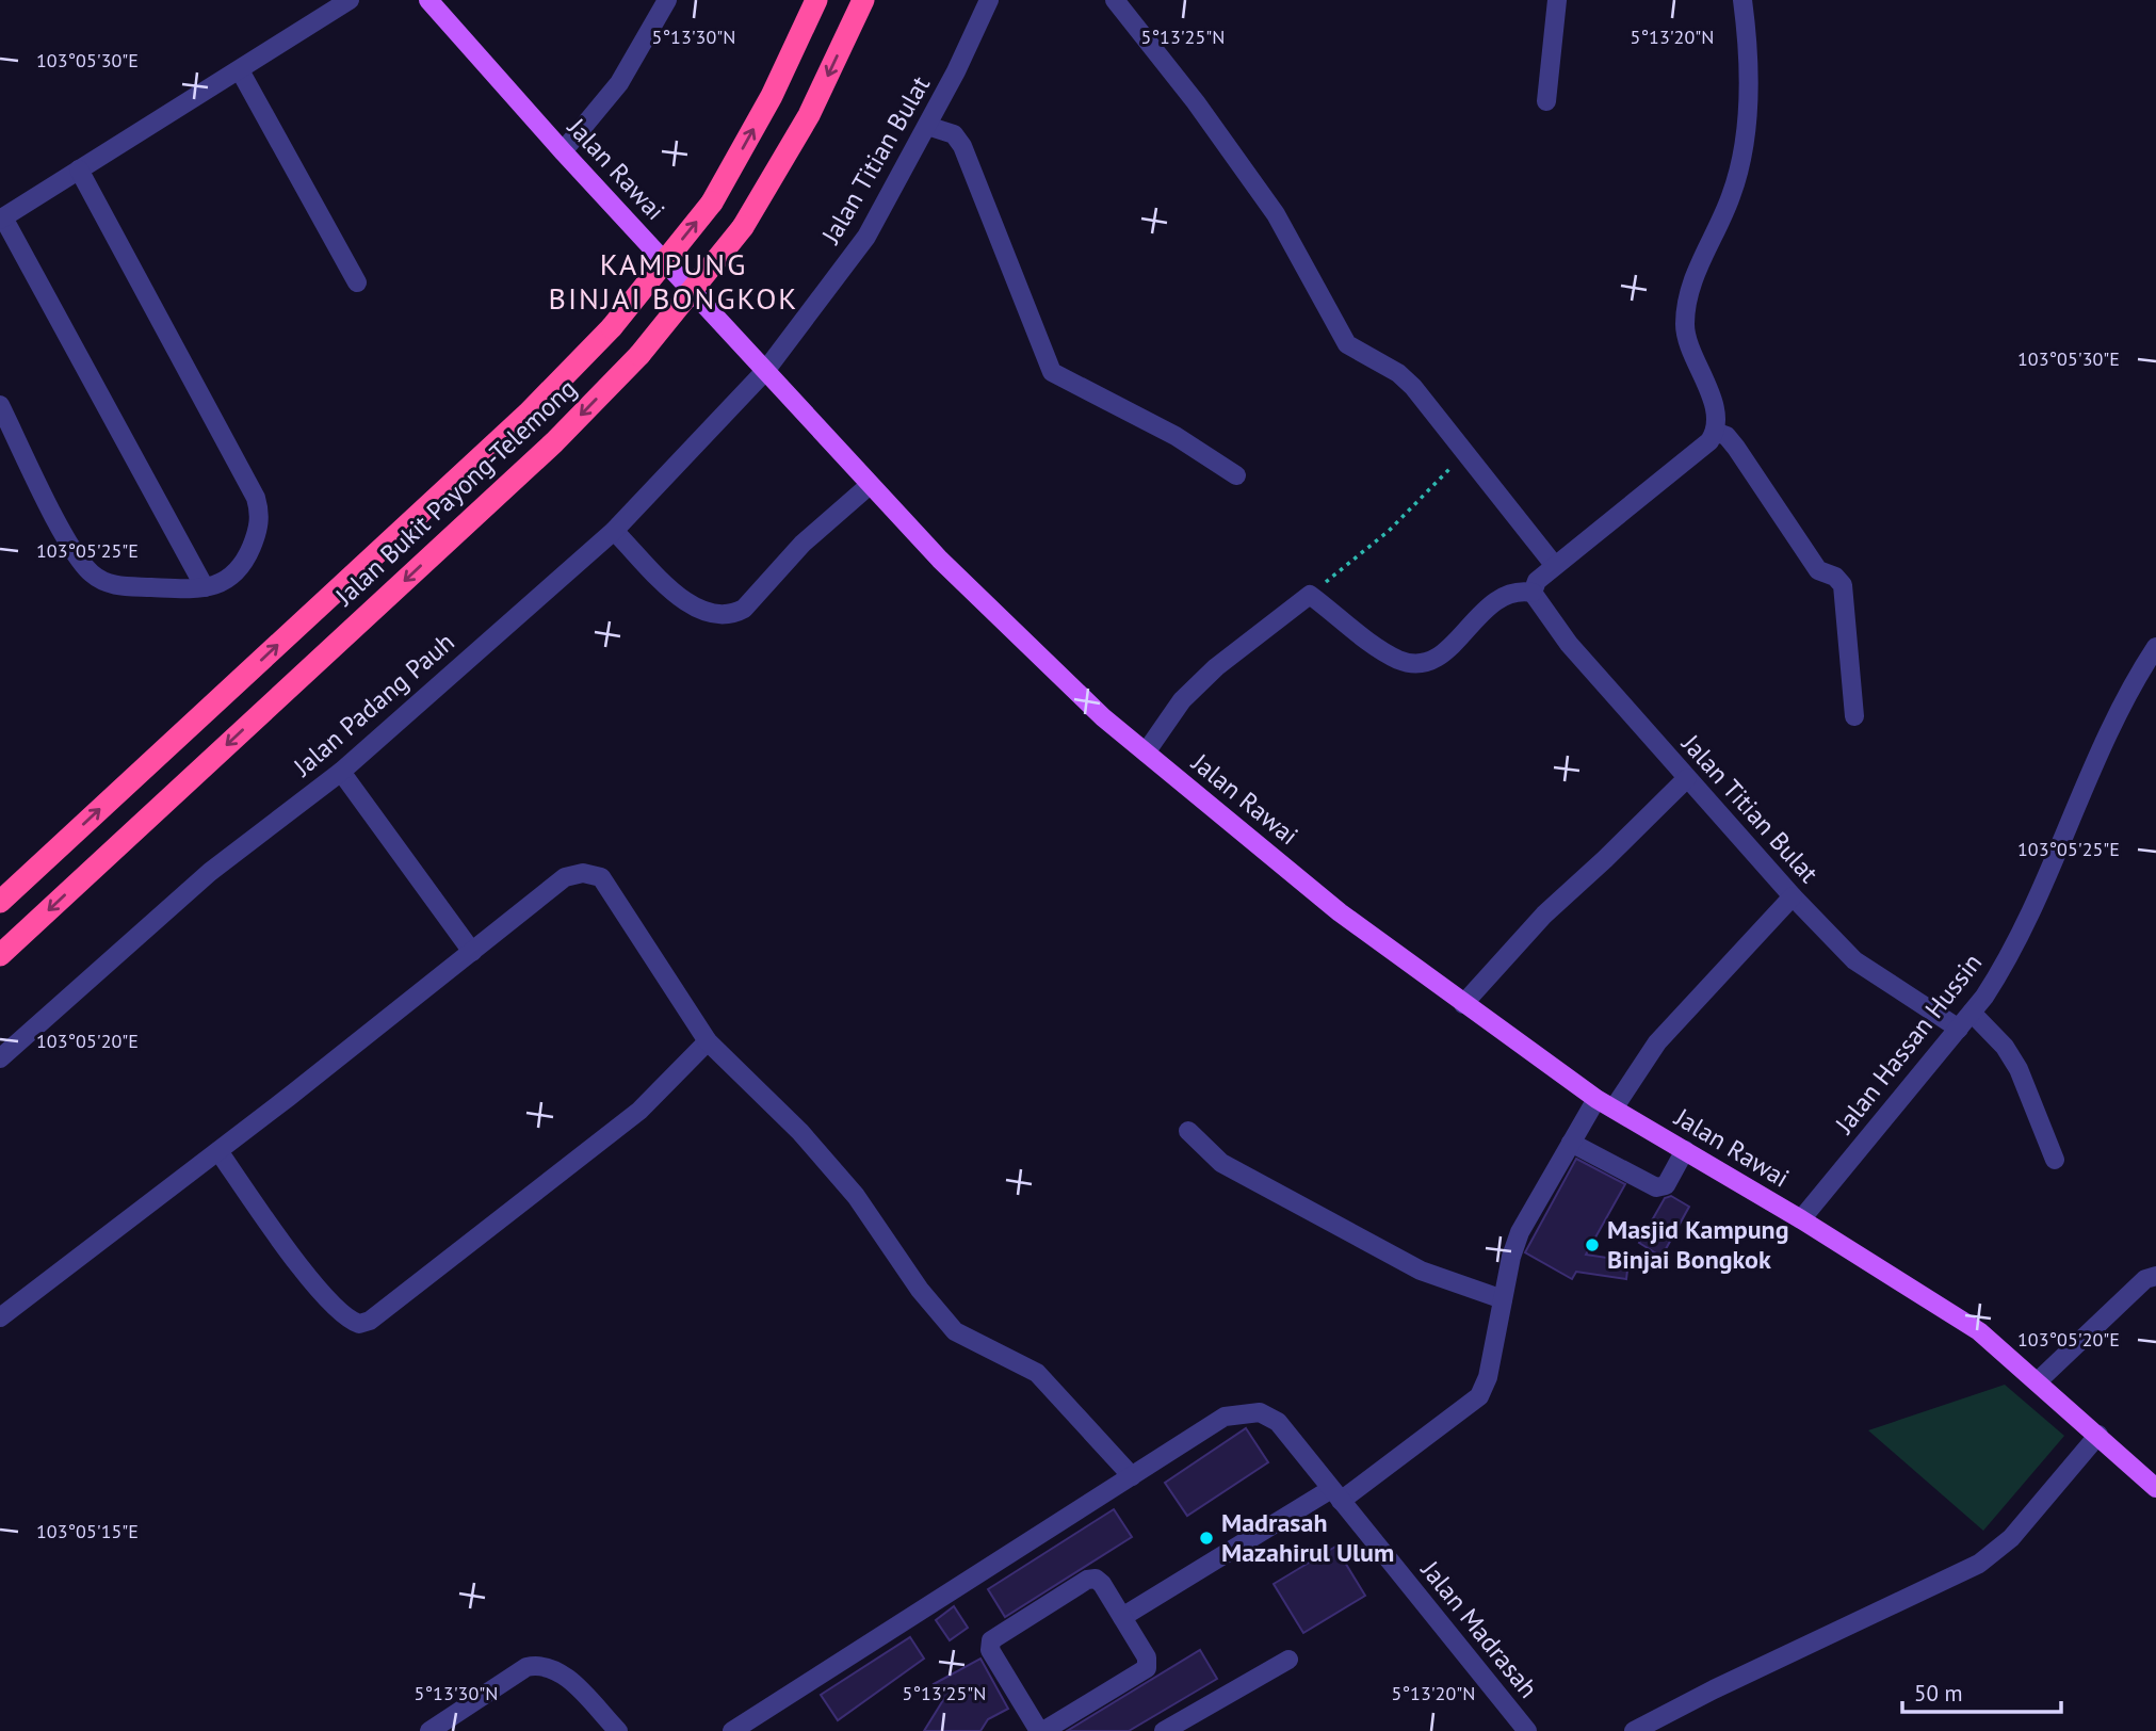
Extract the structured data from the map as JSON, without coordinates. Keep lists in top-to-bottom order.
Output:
{
  "streets": {
    "highway": ["Jalan Bukit Payong-Telemong"],
    "main road": ["Jalan Rawai"],
    "street": [
      "Jalan Titian Bulat",
      "Jalan Padang Pauh",
      "Jalan Hassan Hussin",
      "Jalan Madrasah"
    ]
  },
  "crossings": [
    ["Jalan Titian Bulat", "Jalan Rawai"],
    ["Jalan Titian Bulat", "Jalan Padang Pauh"],
    ["Jalan Titian Bulat", "Jalan Hassan Hussin"],
    ["Jalan Rawai", "Jalan Padang Pauh"],
    ["Jalan Rawai", "Jalan Hassan Hussin"]
  ],
  "districts": ["KAMPUNG BINJAI BONGKOK"],
  "places": ["Masjid Kampung Binjai Bongkok", "Madrasah Mazahirul Ulum"],
  "scale_bar": "50 m",
  "coordinates": [
    "5°13'30\"N",
    "5°13'25\"N",
    "5°13'20\"N",
    "103°05'30\"E",
    "103°05'25\"E",
    "103°05'20\"E",
    "103°05'15\"E"
  ]
}
